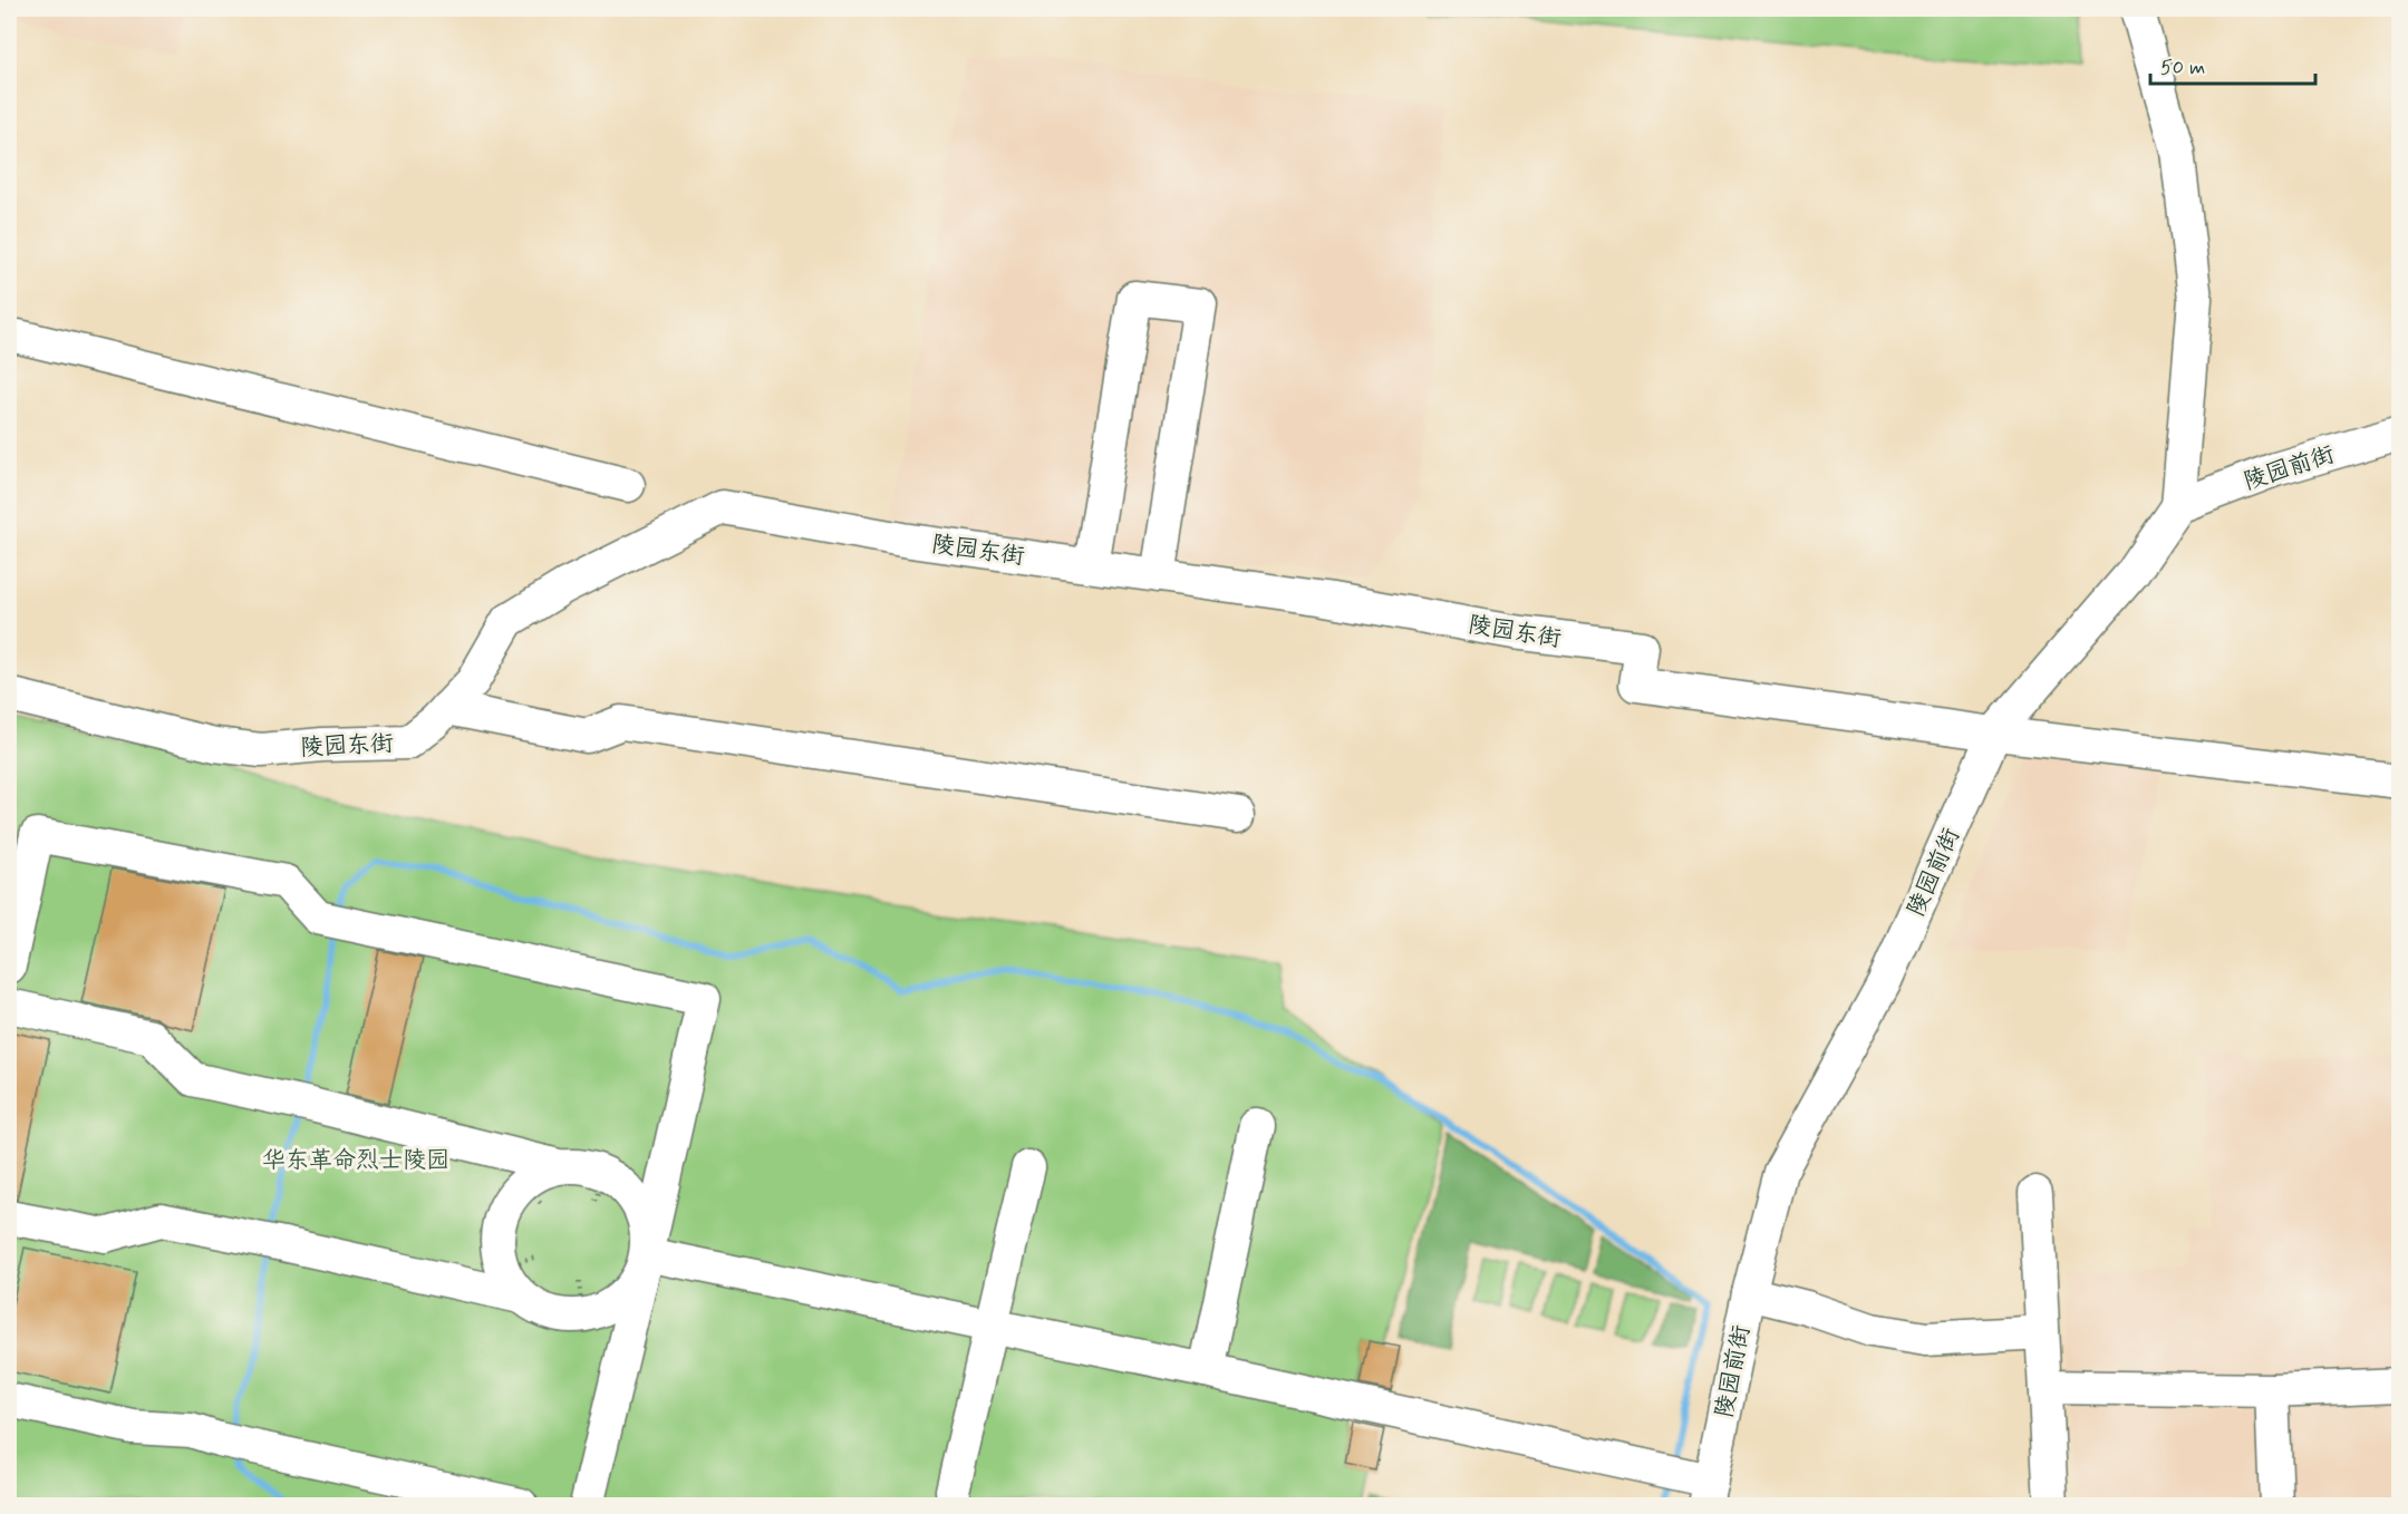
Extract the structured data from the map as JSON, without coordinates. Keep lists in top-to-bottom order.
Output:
{
  "streets": {
    "street": ["陵园前街", "陵园东街"]
  },
  "crossings": [
    ["陵园前街", "陵园东街"]
  ],
  "parks": ["华东革命烈士陵园"],
  "scale_bar": "50 m"
}
